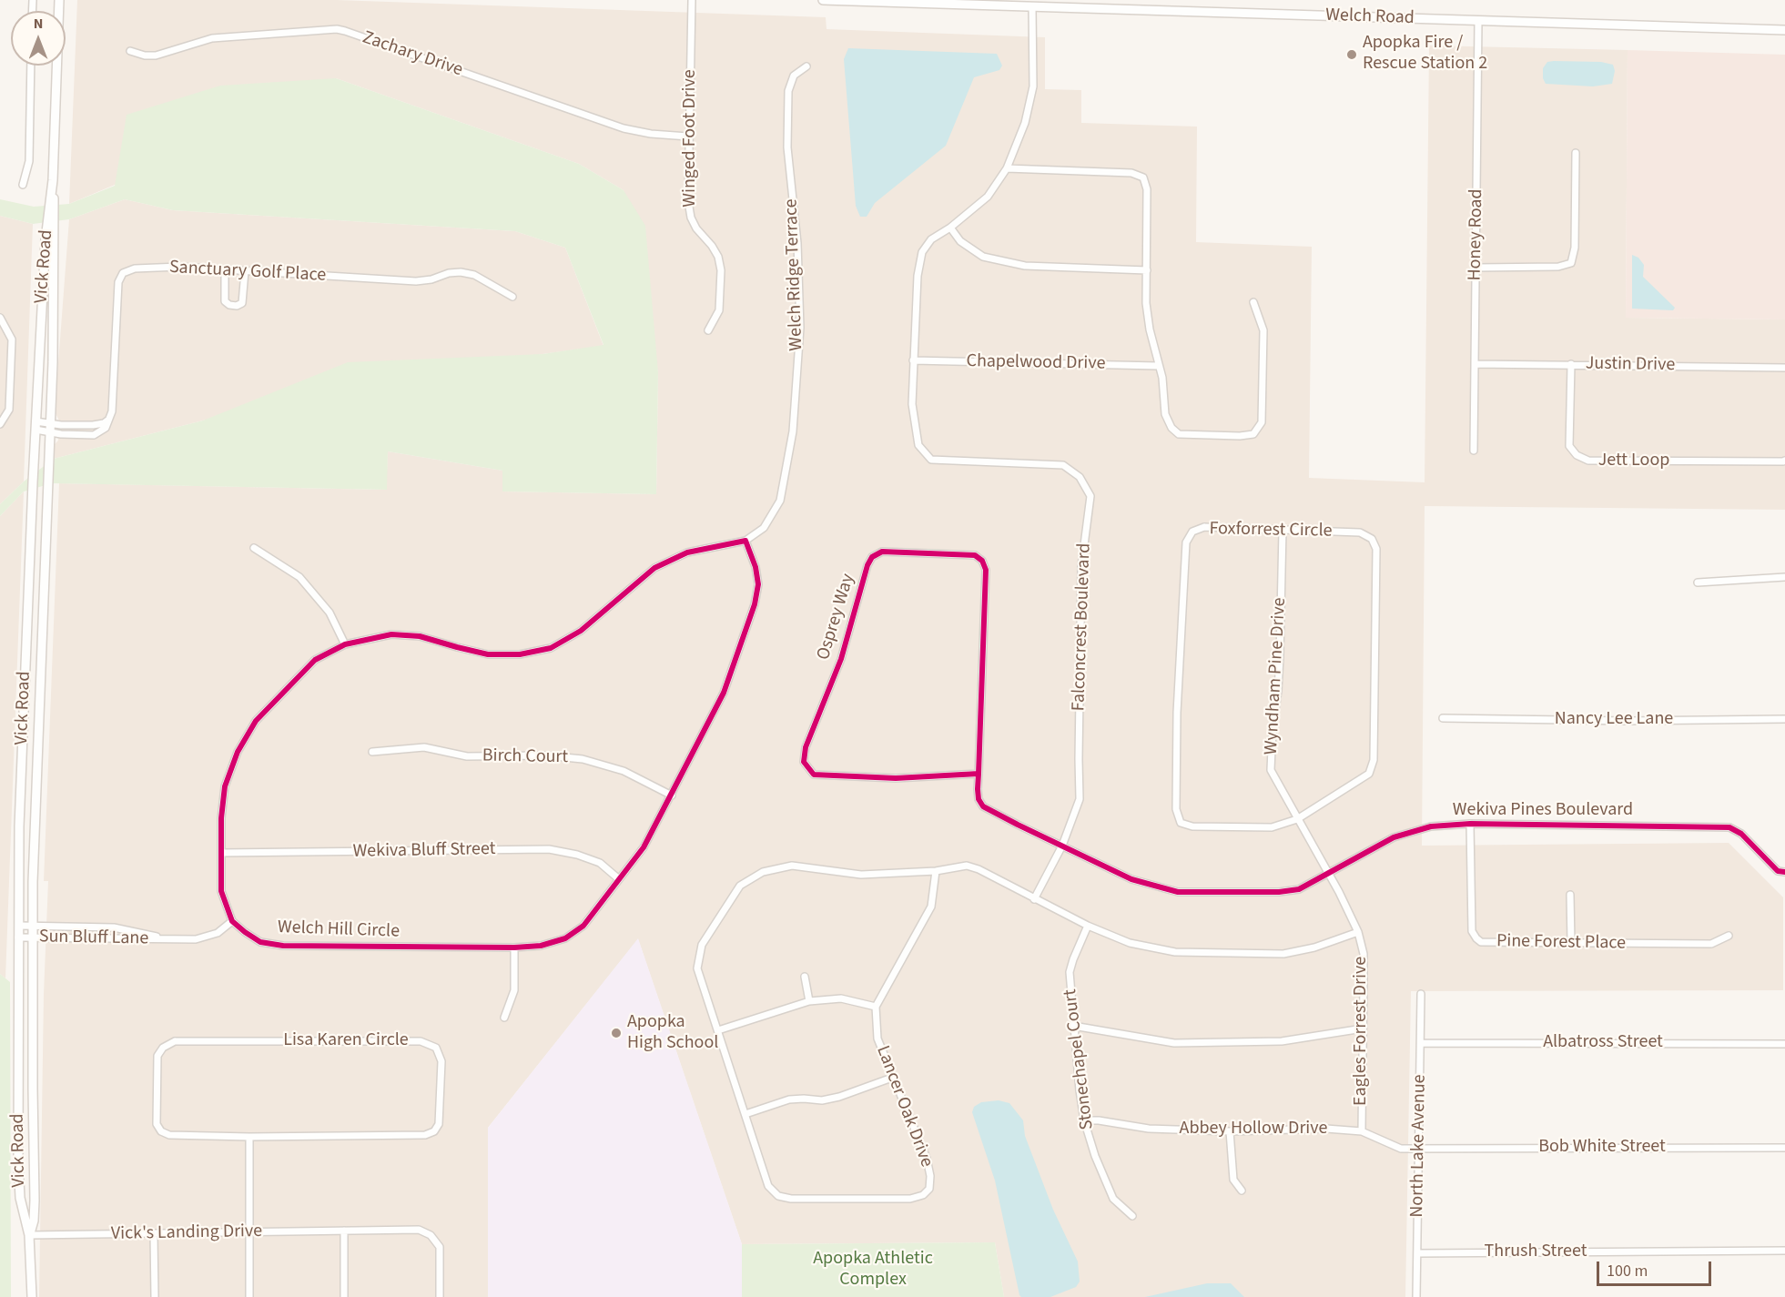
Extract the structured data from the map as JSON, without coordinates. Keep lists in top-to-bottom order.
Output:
{
  "streets": {
    "street": [
      "Welch Road",
      "Zachary Drive",
      "Winged Foot Drive",
      "Honey Road",
      "Vick Road",
      "Sanctuary Golf Place",
      "Welch Ridge Terrace",
      "Chapelwood Drive",
      "Justin Drive",
      "Jett Loop",
      "Foxforrest Circle",
      "Osprey Way",
      "Falconcrest Boulevard",
      "Wyndham Pine Drive",
      "Nancy Lee Lane",
      "Birch Court",
      "Wekiva Pines Boulevard",
      "Wekiva Bluff Street",
      "Welch Hill Circle",
      "Sun Bluff Lane",
      "Pine Forest Place",
      "Eagles Forrest Drive",
      "Lisa Karen Circle",
      "Albatross Street",
      "Stonechapel Court",
      "Lancer Oak Drive",
      "Abbey Hollow Drive",
      "North Lake Avenue",
      "Bob White Street",
      "Vick's Landing Drive",
      "Thrush Street"
    ]
  },
  "crossings": [
    ["Welch Road", "Honey Road"],
    ["Welch Road", "Falconcrest Boulevard"],
    ["Zachary Drive", "Winged Foot Drive"],
    ["Honey Road", "Justin Drive"],
    ["Vick Road", "Sun Bluff Lane"],
    ["Vick Road", "Vick's Landing Drive"],
    ["Welch Ridge Terrace", "Welch Hill Circle"],
    ["Chapelwood Drive", "Falconcrest Boulevard"],
    ["Justin Drive", "Jett Loop"],
    ["Foxforrest Circle", "Wyndham Pine Drive"],
    ["Osprey Way", "Wekiva Pines Boulevard"],
    ["Falconcrest Boulevard", "Wekiva Pines Boulevard"],
    ["Falconcrest Boulevard", "Lancer Oak Drive"],
    ["Wyndham Pine Drive", "Wekiva Pines Boulevard"],
    ["Wyndham Pine Drive", "Eagles Forrest Drive"],
    ["Birch Court", "Welch Hill Circle"],
    ["Wekiva Pines Boulevard", "Pine Forest Place"],
    ["Wekiva Pines Boulevard", "Eagles Forrest Drive"],
    ["Wekiva Bluff Street", "Welch Hill Circle"],
    ["Welch Hill Circle", "Sun Bluff Lane"],
    ["Eagles Forrest Drive", "Lancer Oak Drive"],
    ["Eagles Forrest Drive", "Abbey Hollow Drive"],
    ["Albatross Street", "North Lake Avenue"],
    ["Stonechapel Court", "Lancer Oak Drive"],
    ["Stonechapel Court", "Abbey Hollow Drive"],
    ["Abbey Hollow Drive", "North Lake Avenue"],
    ["Abbey Hollow Drive", "Bob White Street"],
    ["North Lake Avenue", "Bob White Street"],
    ["North Lake Avenue", "Thrush Street"]
  ],
  "parks": ["Apopka Athletic Complex"],
  "places": ["Apopka Fire / Rescue Station 2", "Apopka High School"],
  "scale_bar": "100 m",
  "north": "top"
}
